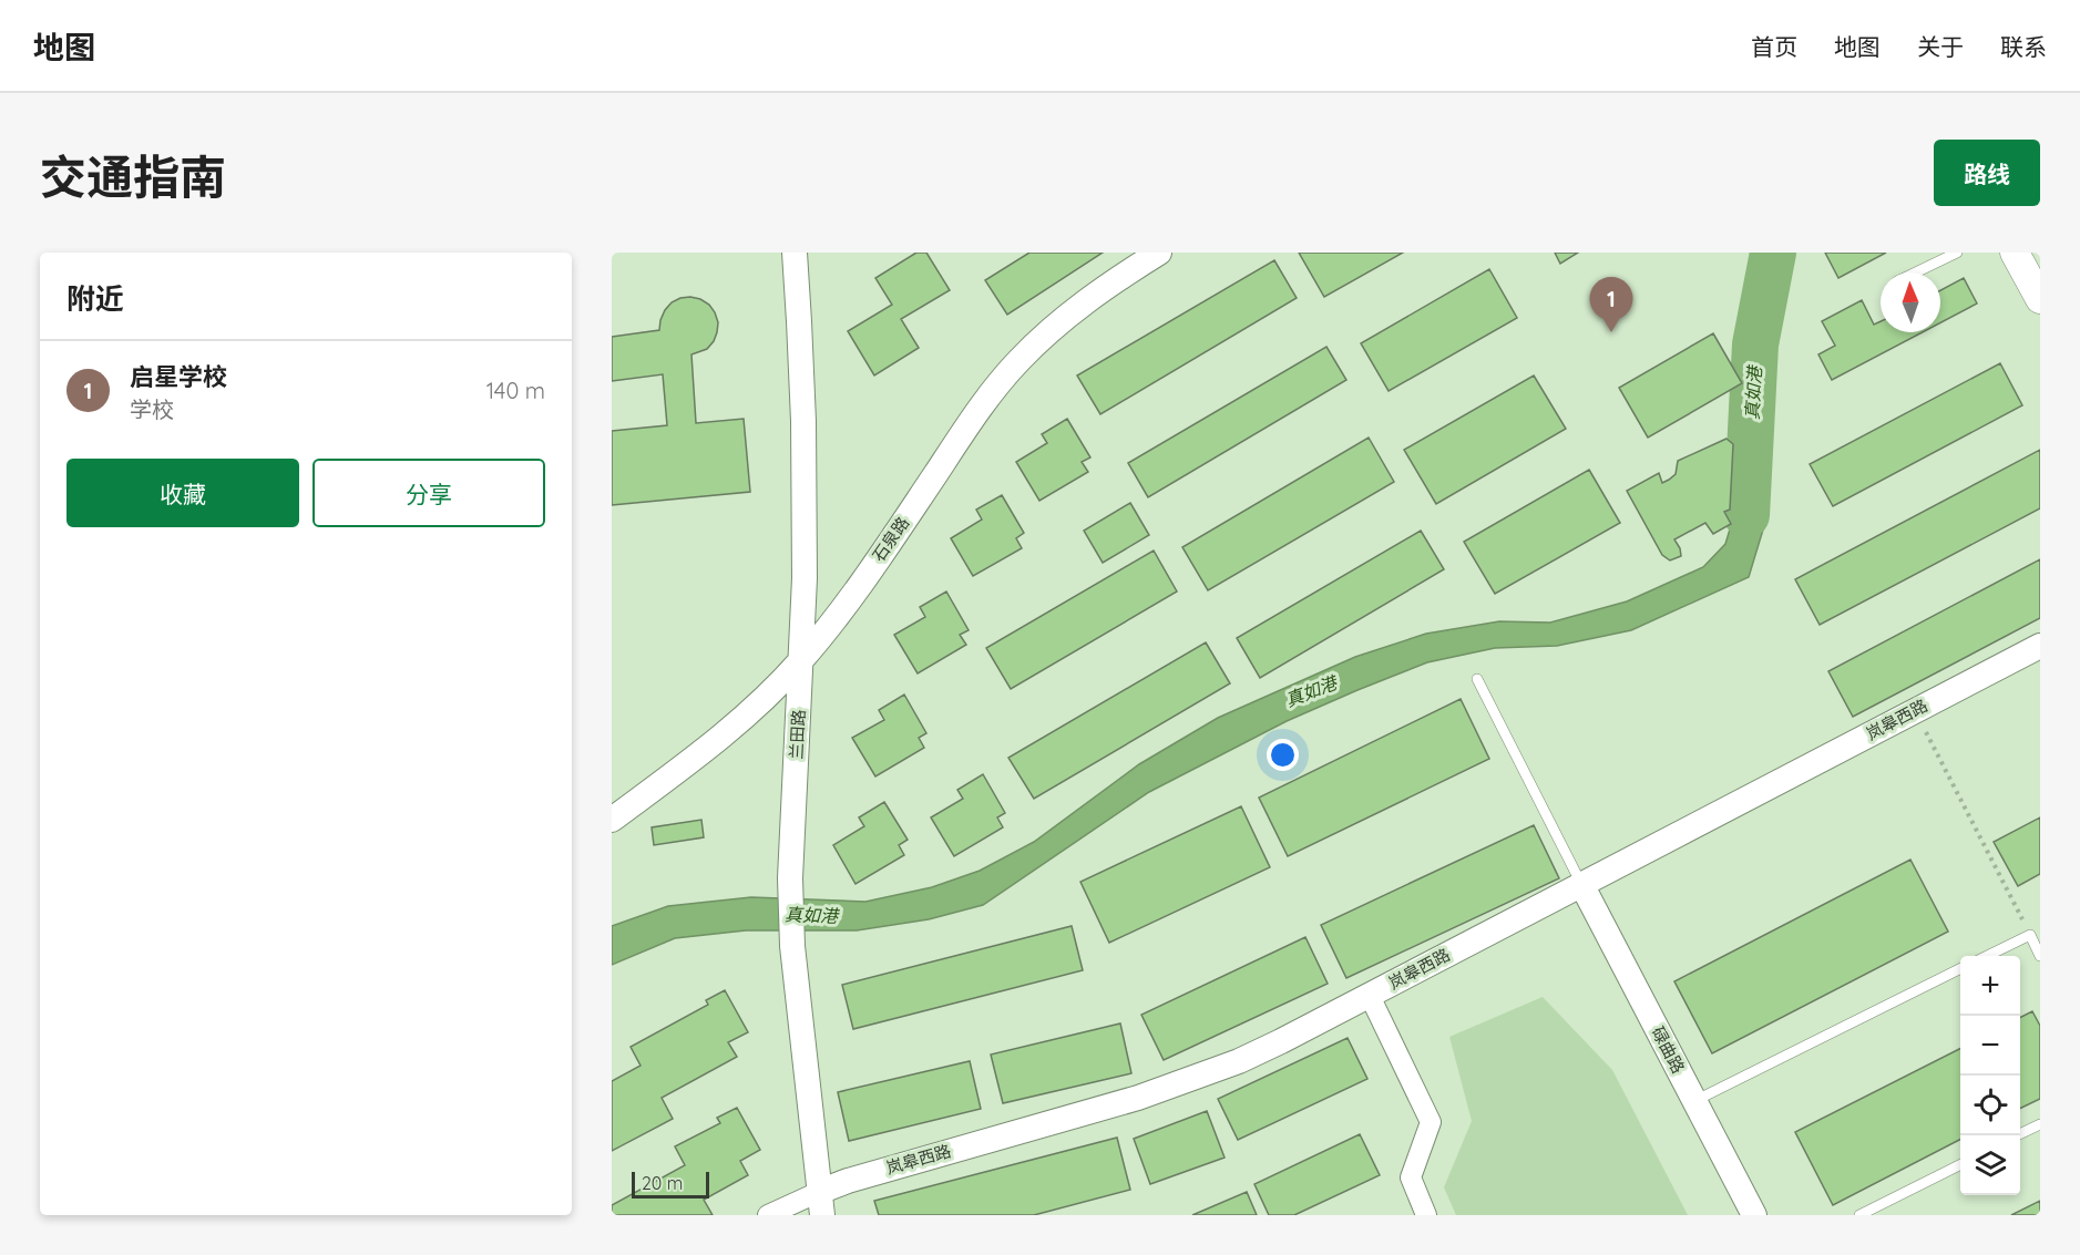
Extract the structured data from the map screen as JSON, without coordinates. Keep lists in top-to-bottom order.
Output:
{
  "streets": {
    "street": [
      "石泉路",
      "岚皋西路",
      "兰田路",
      "碌曲路"
    ]
  },
  "crossings": [
    ["石泉路", "兰田路"],
    ["岚皋西路", "兰田路"],
    ["岚皋西路", "碌曲路"]
  ],
  "water": ["真如港"],
  "scale_bar": "20 m",
  "north": "top",
  "page": {
    "header": "地图",
    "nav": [
      "首页",
      "地图",
      "关于",
      "联系"
    ],
    "title": "交通指南",
    "buttons": [
      "路线",
      ["收藏", "分享"]
    ],
    "heading": "附近",
    "pins": "1",
    "list": [
      {
        "mark": "1",
        "name": "启星学校",
        "note": "学校",
        "value": "140 m"
      }
    ],
    "map_buttons": ["+", "−"],
    "scale": "20 m"
  }
}
